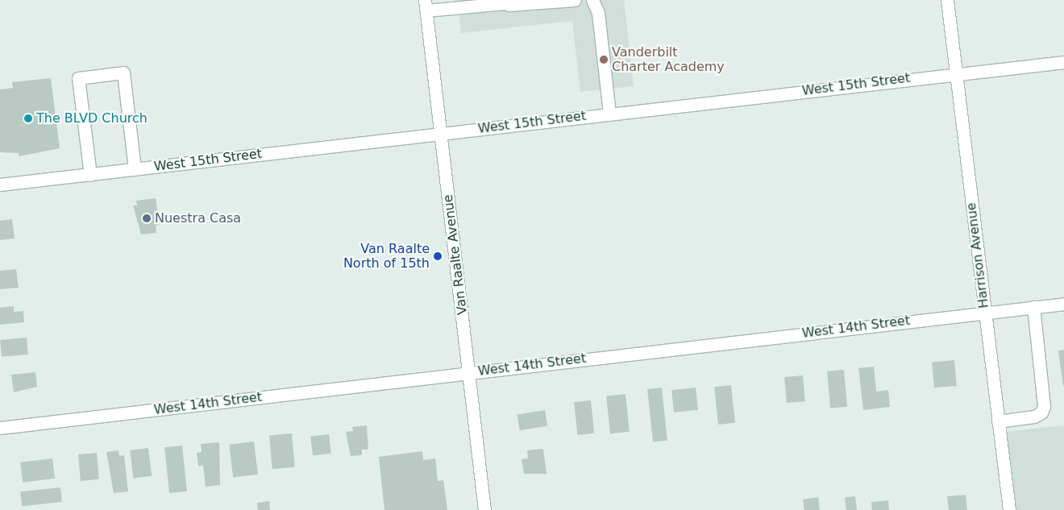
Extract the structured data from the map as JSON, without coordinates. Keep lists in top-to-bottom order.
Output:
{
  "streets": {
    "street": [
      "West 15th Street",
      "Van Raalte Avenue",
      "Harrison Avenue",
      "West 14th Street"
    ]
  },
  "crossings": [
    ["West 15th Street", "Van Raalte Avenue"],
    ["West 15th Street", "Harrison Avenue"],
    ["Van Raalte Avenue", "West 14th Street"],
    ["Harrison Avenue", "West 14th Street"]
  ],
  "places": [
    "Vanderbilt Charter Academy",
    "The BLVD Church",
    "Nuestra Casa",
    "Van Raalte North of 15th"
  ]
}
